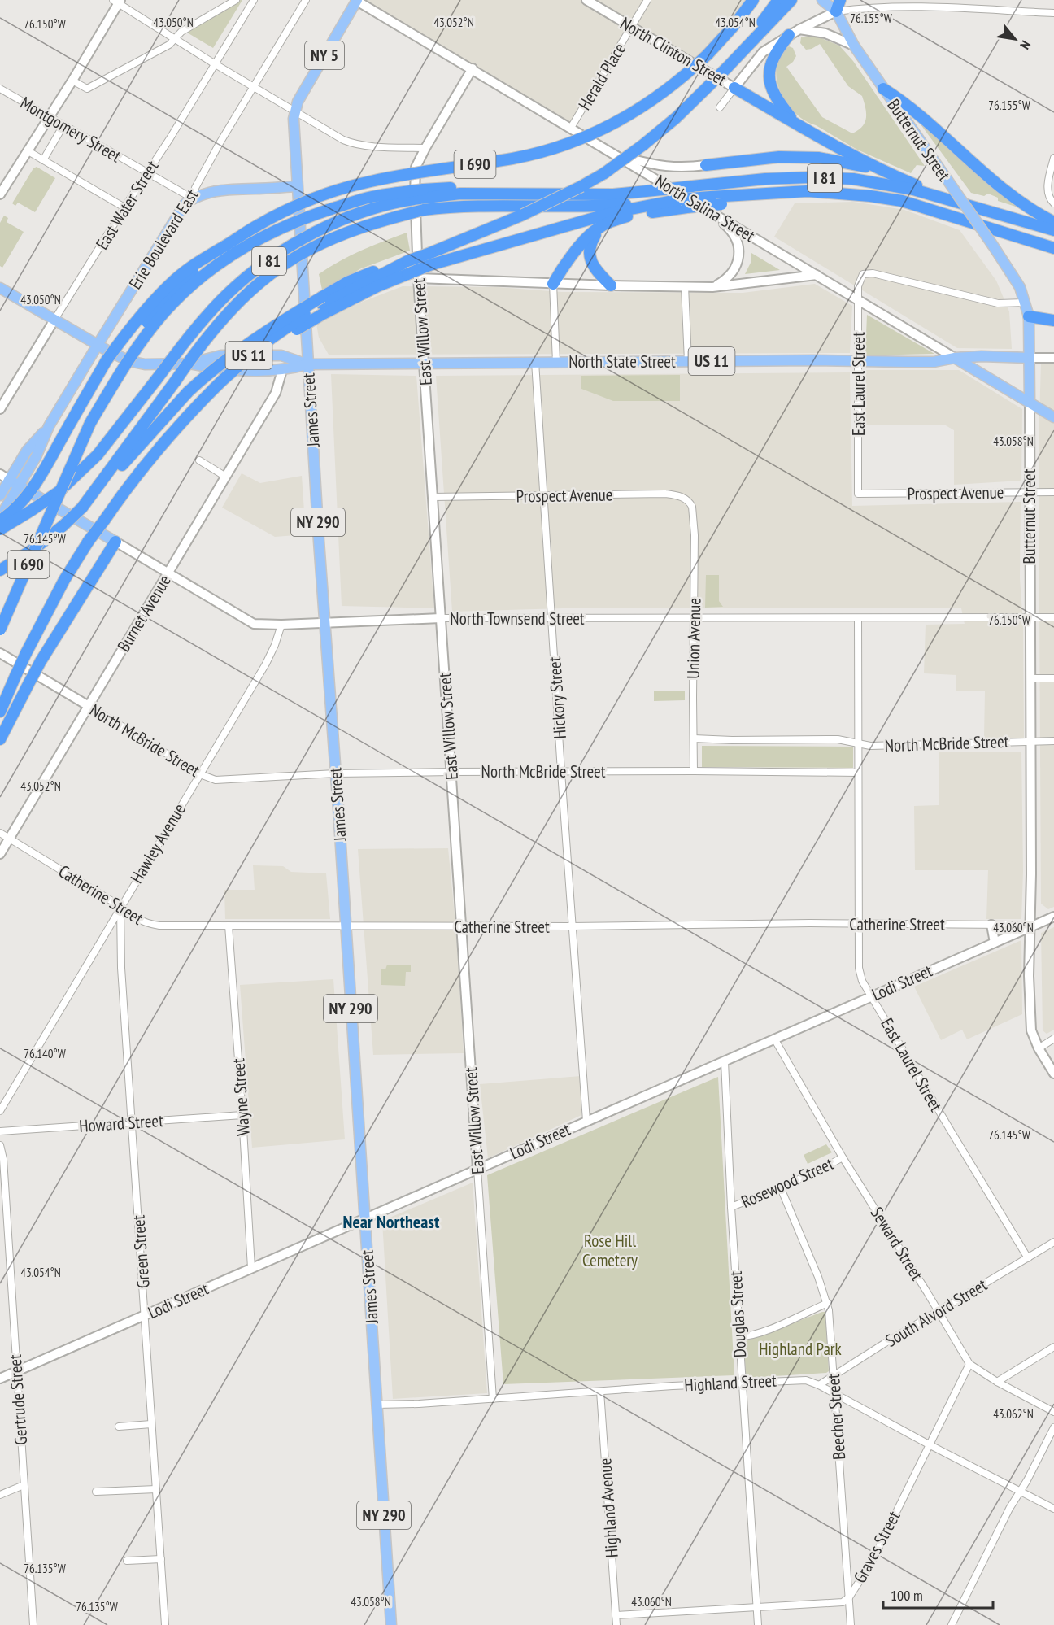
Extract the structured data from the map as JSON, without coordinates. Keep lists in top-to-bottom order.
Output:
{
  "streets": {
    "highway": ["I 690", "I 81"],
    "main road": [
      "NY 5",
      "Butternut Street",
      "North Salina Street",
      "Erie Boulevard East",
      "US 11",
      "North State Street",
      "James Street",
      "NY 290",
      "North Townsend Street"
    ],
    "street": [
      "North Clinton Street",
      "Herald Place",
      "Montgomery Street",
      "East Water Street",
      "East Willow Street",
      "East Laurel Street",
      "Prospect Avenue",
      "Burnet Avenue",
      "Union Avenue",
      "Hickory Street",
      "North McBride Street",
      "Hawley Avenue",
      "Catherine Street",
      "Lodi Street",
      "Wayne Street",
      "Howard Street",
      "Rosewood Street",
      "Seward Street",
      "Green Street",
      "South Alvord Street",
      "Douglas Street",
      "Highland Street",
      "Gertrude Street",
      "Beecher Street",
      "Highland Avenue",
      "Graves Street"
    ]
  },
  "crossings": [
    ["North Clinton Street", "Herald Place"],
    ["Herald Place", "North Salina Street"],
    ["Montgomery Street", "East Water Street"],
    ["Montgomery Street", "Erie Boulevard East"],
    ["Butternut Street", "North Salina Street"],
    ["Butternut Street", "North State Street"],
    ["Butternut Street", "East Laurel Street"],
    ["Butternut Street", "Prospect Avenue"],
    ["Butternut Street", "North Townsend Street"],
    ["Butternut Street", "North McBride Street"],
    ["Butternut Street", "Catherine Street"],
    ["Butternut Street", "Lodi Street"],
    ["East Water Street", "US 11"],
    ["North Salina Street", "East Willow Street"],
    ["North Salina Street", "North State Street"],
    ["North Salina Street", "East Laurel Street"],
    ["North Salina Street", "James Street"],
    ["Erie Boulevard East", "US 11"],
    ["Erie Boulevard East", "North State Street"],
    ["Erie Boulevard East", "North Townsend Street"],
    ["East Willow Street", "North State Street"],
    ["East Willow Street", "Prospect Avenue"],
    ["East Willow Street", "North Townsend Street"],
    ["East Willow Street", "North McBride Street"],
    ["East Willow Street", "Catherine Street"],
    ["East Willow Street", "Lodi Street"],
    ["East Willow Street", "Highland Street"],
    ["US 11", "North State Street"],
    ["North State Street", "East Laurel Street"],
    ["North State Street", "James Street"],
    ["North State Street", "Burnet Avenue"],
    ["North State Street", "Hickory Street"],
    ["East Laurel Street", "Prospect Avenue"],
    ["East Laurel Street", "North Townsend Street"],
    ["East Laurel Street", "North McBride Street"],
    ["East Laurel Street", "Catherine Street"],
    ["East Laurel Street", "Lodi Street"],
    ["East Laurel Street", "South Alvord Street"],
    ["James Street", "North Townsend Street"],
    ["James Street", "North McBride Street"],
    ["James Street", "Catherine Street"],
    ["James Street", "Lodi Street"],
    ["James Street", "Highland Street"],
    ["Prospect Avenue", "Union Avenue"],
    ["Prospect Avenue", "Hickory Street"],
    ["Burnet Avenue", "North Townsend Street"],
    ["Burnet Avenue", "North McBride Street"],
    ["Burnet Avenue", "Catherine Street"],
    ["North Townsend Street", "Union Avenue"],
    ["North Townsend Street", "Hickory Street"],
    ["North Townsend Street", "Hawley Avenue"],
    ["Union Avenue", "North McBride Street"],
    ["Hickory Street", "North McBride Street"],
    ["Hickory Street", "Catherine Street"],
    ["Hickory Street", "Lodi Street"],
    ["North McBride Street", "Hawley Avenue"],
    ["Hawley Avenue", "Catherine Street"],
    ["Hawley Avenue", "Green Street"],
    ["Catherine Street", "Lodi Street"],
    ["Catherine Street", "Wayne Street"],
    ["Catherine Street", "Green Street"],
    ["Lodi Street", "Wayne Street"],
    ["Lodi Street", "Seward Street"],
    ["Lodi Street", "Green Street"],
    ["Lodi Street", "Douglas Street"],
    ["Lodi Street", "Gertrude Street"],
    ["Wayne Street", "Howard Street"],
    ["Howard Street", "Green Street"],
    ["Rosewood Street", "Seward Street"],
    ["Rosewood Street", "Douglas Street"],
    ["Rosewood Street", "Beecher Street"],
    ["Seward Street", "South Alvord Street"],
    ["Seward Street", "Graves Street"],
    ["South Alvord Street", "Highland Street"],
    ["South Alvord Street", "Beecher Street"],
    ["Douglas Street", "Highland Street"],
    ["Douglas Street", "Graves Street"],
    ["Highland Street", "Beecher Street"],
    ["Highland Street", "Highland Avenue"],
    ["Highland Street", "Graves Street"],
    ["Beecher Street", "Graves Street"],
    ["Highland Avenue", "Graves Street"]
  ],
  "districts": ["Near Northeast"],
  "parks": ["Rose Hill Cemetery", "Highland Park"],
  "scale_bar": "100 m",
  "north": "bottom right",
  "coordinates": [
    "76.155°W",
    "43.050°N",
    "43.052°N",
    "43.054°N",
    "76.150°W",
    "43.058°N",
    "76.145°W",
    "43.060°N",
    "76.140°W",
    "43.062°N",
    "76.135°W"
  ]
}
